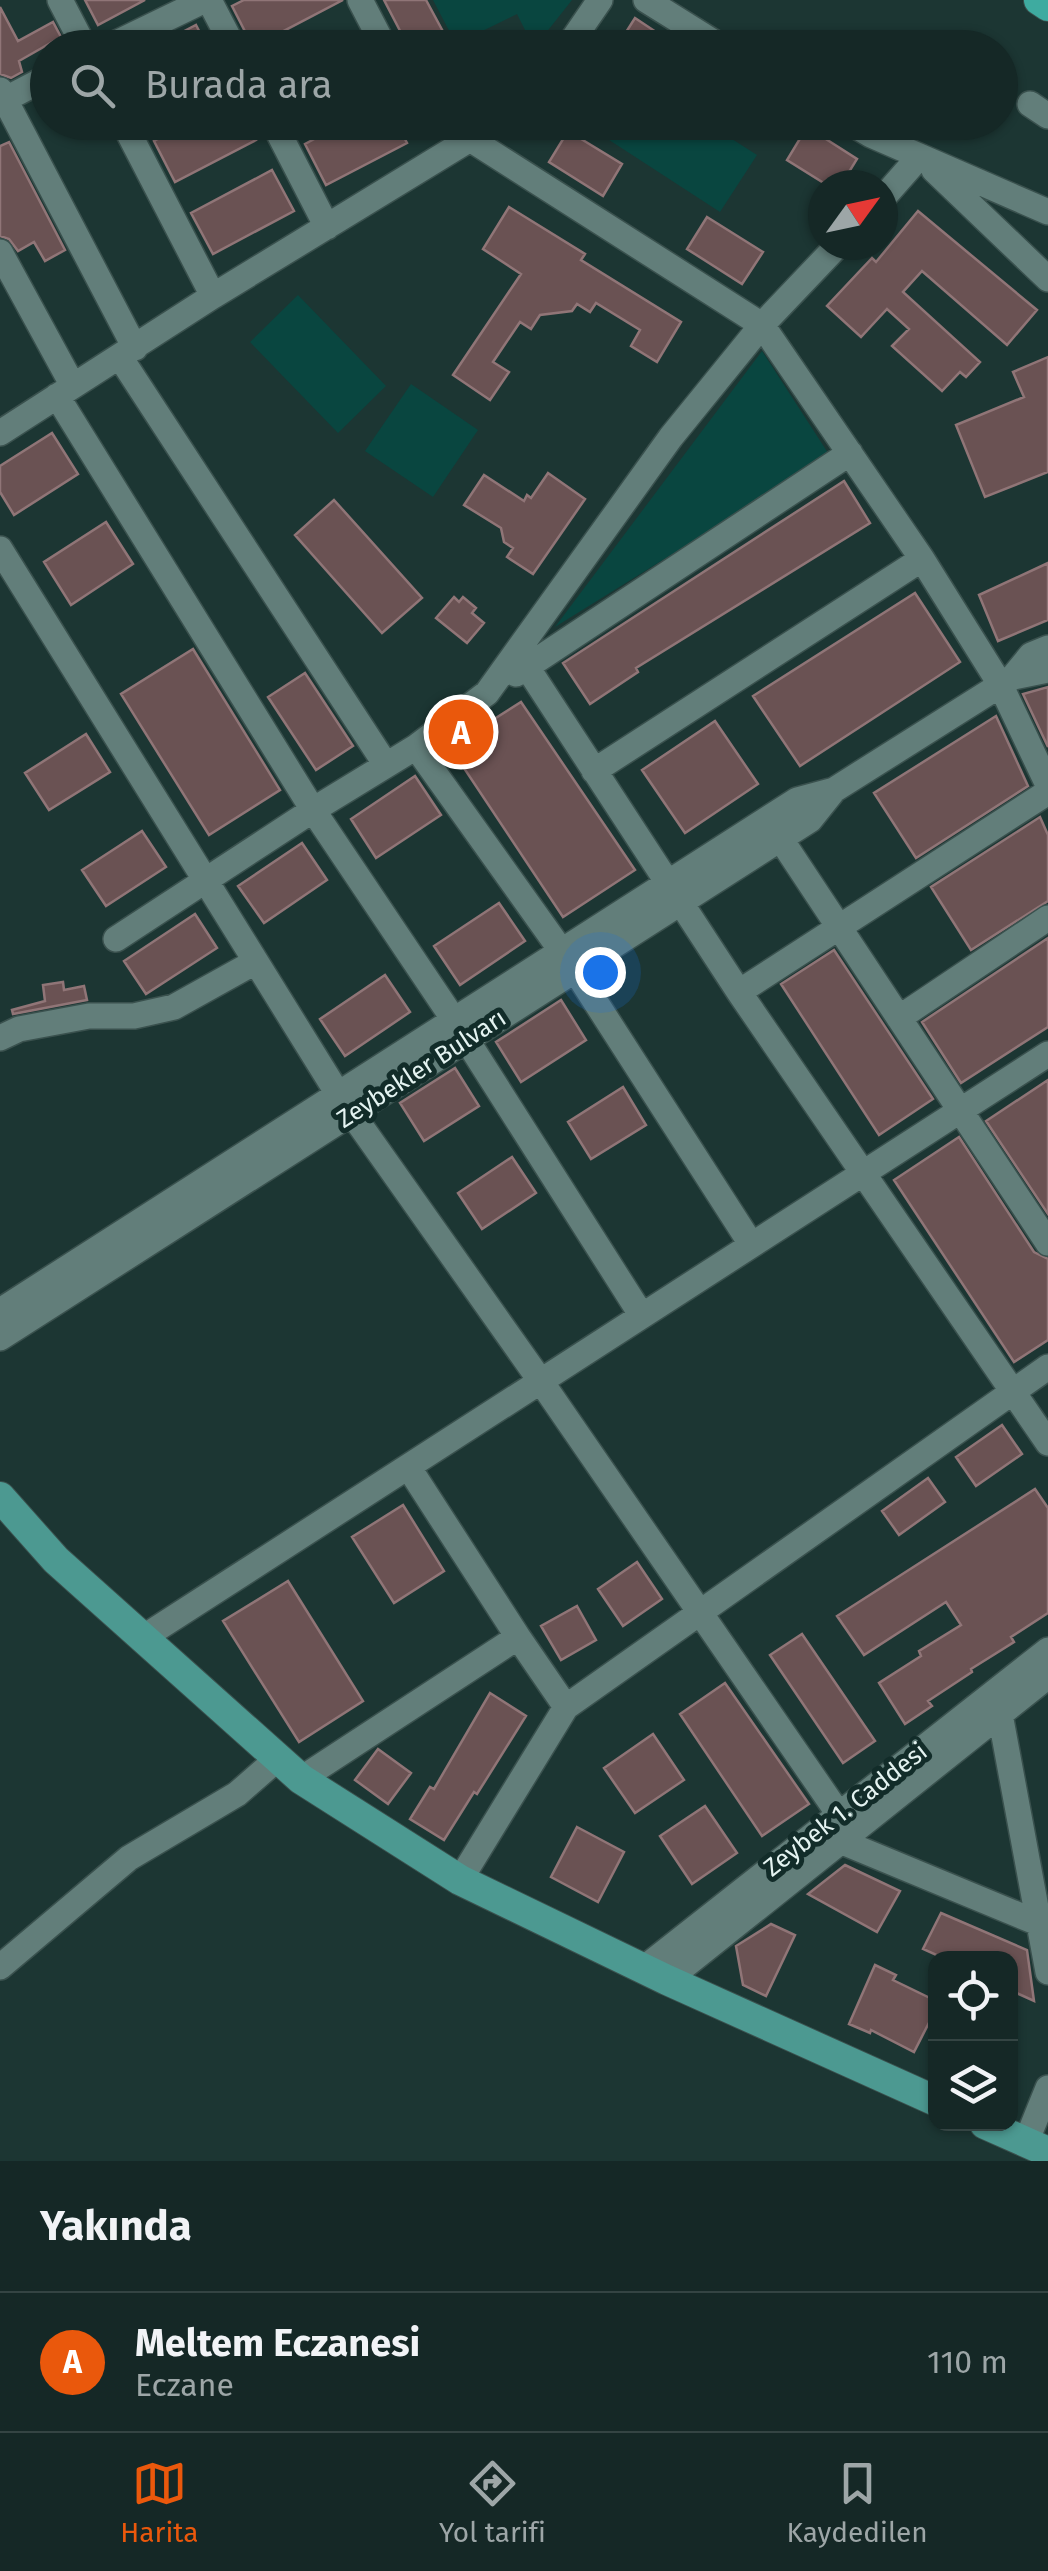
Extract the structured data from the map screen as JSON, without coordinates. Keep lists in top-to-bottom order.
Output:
{
  "streets": {
    "street": ["Zeybekler Bulvarı", "Zeybek 1. Caddesi"]
  },
  "north": "top right",
  "page": {
    "search": "Burada ara",
    "pins": "A",
    "heading": "Yakında",
    "list": [
      {
        "mark": "A",
        "name": "Meltem Eczanesi",
        "note": "Eczane",
        "value": "110 m"
      }
    ],
    "nav": ["Harita", "Yol tarifi", "Kaydedilen"]
  }
}
